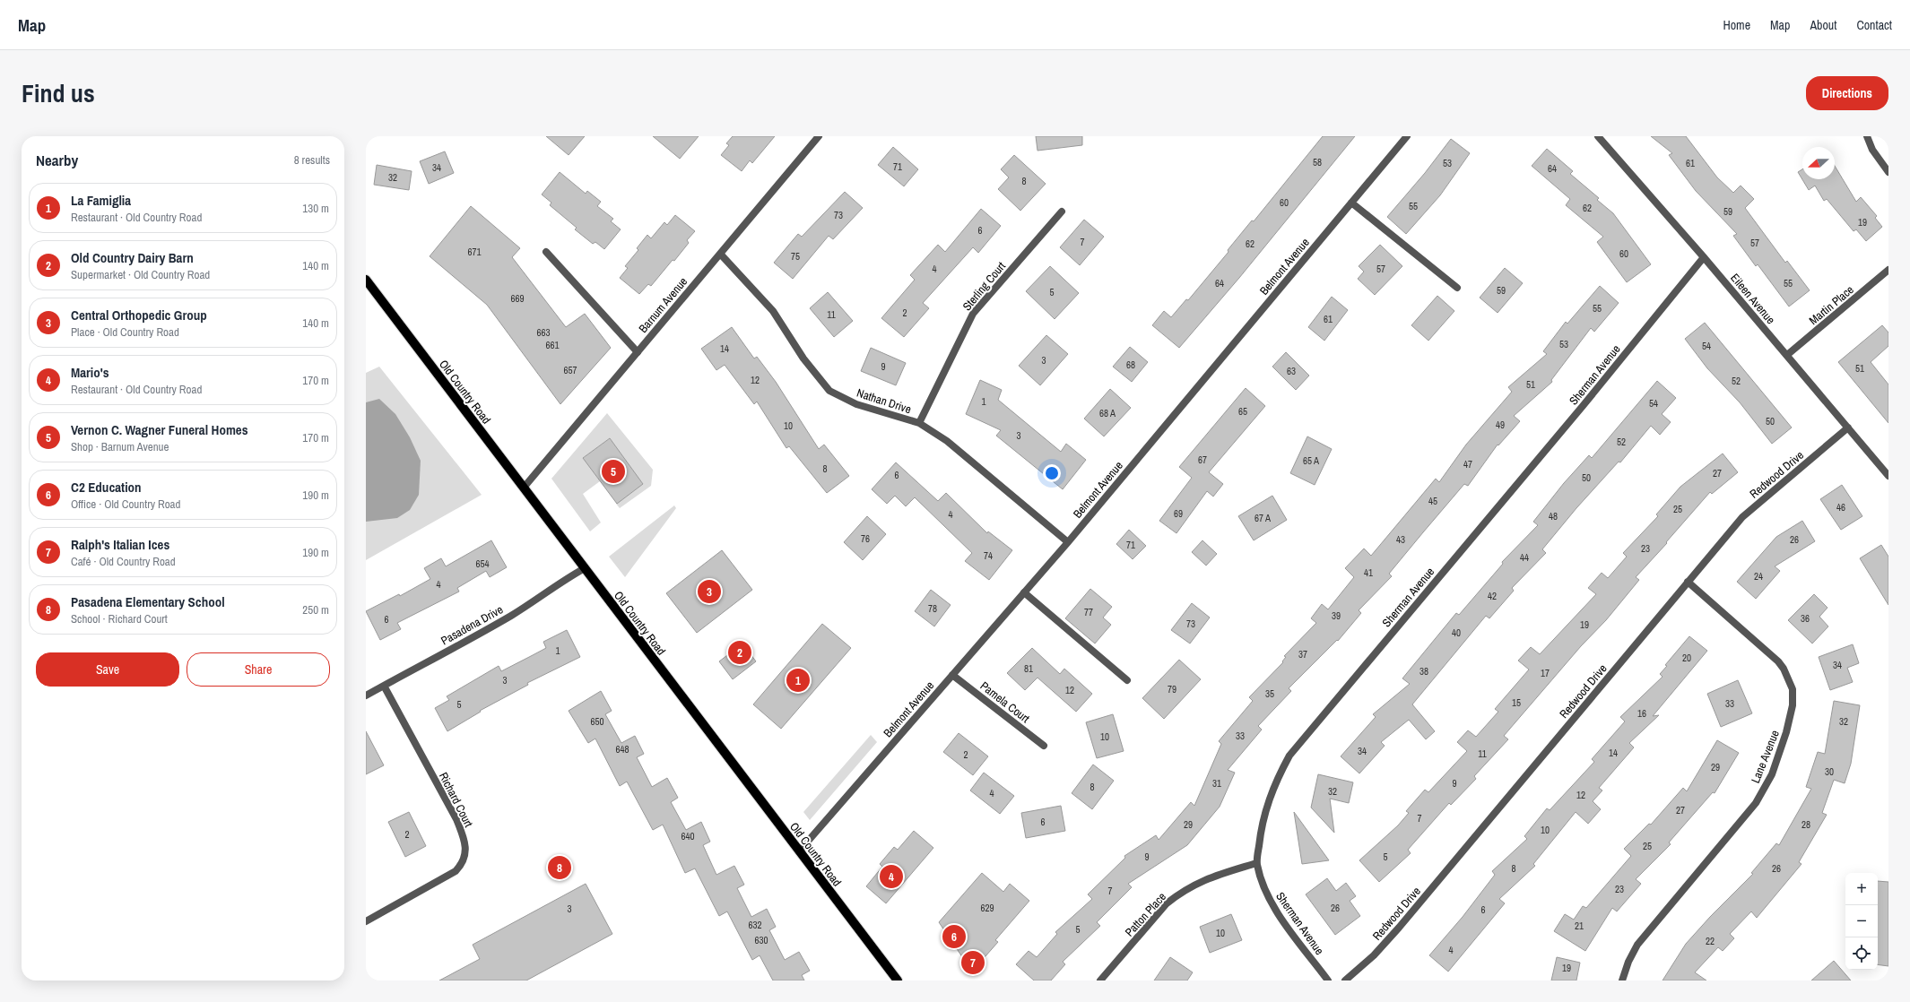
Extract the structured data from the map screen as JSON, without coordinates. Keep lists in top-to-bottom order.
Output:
{
  "streets": {
    "main road": ["Old Country Road"],
    "street": [
      "Belmont Avenue",
      "Sterling Court",
      "Eileen Avenue",
      "Barnum Avenue",
      "Martin Place",
      "Sherman Avenue",
      "Nathan Drive",
      "Redwood Drive",
      "Pasadena Drive",
      "Pamela Court",
      "Lane Avenue",
      "Richard Court",
      "Patton Place"
    ]
  },
  "crossings": [
    ["Belmont Avenue", "Old Country Road"],
    ["Belmont Avenue", "Nathan Drive"],
    ["Belmont Avenue", "Pamela Court"],
    ["Sterling Court", "Nathan Drive"],
    ["Eileen Avenue", "Martin Place"],
    ["Eileen Avenue", "Sherman Avenue"],
    ["Eileen Avenue", "Redwood Drive"],
    ["Barnum Avenue", "Old Country Road"],
    ["Barnum Avenue", "Nathan Drive"],
    ["Sherman Avenue", "Patton Place"],
    ["Old Country Road", "Pasadena Drive"],
    ["Redwood Drive", "Lane Avenue"],
    ["Pasadena Drive", "Richard Court"]
  ],
  "house_numbers": [
    "58",
    "53",
    "61",
    "71",
    "34",
    "64",
    "32",
    "8",
    "60",
    "55",
    "62",
    "59",
    "73",
    "19",
    "6",
    "7",
    "57",
    "62",
    "671",
    "60",
    "75",
    "4",
    "57",
    "64",
    "55",
    "59",
    "5",
    "669",
    "55",
    "2",
    "11",
    "61",
    "663",
    "53",
    "661",
    "54",
    "14",
    "3",
    "68",
    "9",
    "51",
    "657",
    "63",
    "12",
    "52",
    "51",
    "1",
    "54",
    "65",
    "68 A",
    "50",
    "49",
    "10",
    "3",
    "52",
    "67",
    "65 A",
    "47",
    "8",
    "27",
    "6",
    "50",
    "45",
    "46",
    "25",
    "69",
    "4",
    "48",
    "67 A",
    "76",
    "43",
    "26",
    "71",
    "23",
    "74",
    "44",
    "654",
    "41",
    "24",
    "4",
    "42",
    "78",
    "77",
    "39",
    "36",
    "6",
    "73",
    "19",
    "40",
    "1",
    "37",
    "20",
    "34",
    "81",
    "38",
    "17",
    "3",
    "79",
    "12",
    "35",
    "15",
    "33",
    "5",
    "16",
    "650",
    "32",
    "33",
    "10",
    "648",
    "34",
    "14",
    "11",
    "2",
    "29",
    "30",
    "31",
    "9",
    "8",
    "32",
    "4",
    "12",
    "27",
    "7",
    "6",
    "29",
    "28",
    "10",
    "2",
    "640",
    "25",
    "9",
    "5",
    "8",
    "26",
    "23",
    "7",
    "629",
    "26",
    "3",
    "6",
    "632",
    "21",
    "5",
    "10",
    "630",
    "22",
    "4",
    "19"
  ],
  "north": "left",
  "page": {
    "header": "Map",
    "nav": [
      "Home",
      "Map",
      "About",
      "Contact"
    ],
    "title": "Find us",
    "buttons": [
      "Directions",
      ["Save", "Share"]
    ],
    "heading": ["Nearby", "8 results"],
    "list": [
      {
        "mark": "1",
        "name": "La Famiglia",
        "note": "Restaurant · Old Country Road",
        "value": "130 m"
      },
      {
        "mark": "2",
        "name": "Old Country Dairy Barn",
        "note": "Supermarket · Old Country Road",
        "value": "140 m"
      },
      {
        "mark": "3",
        "name": "Central Orthopedic Group",
        "note": "Place · Old Country Road",
        "value": "140 m"
      },
      {
        "mark": "4",
        "name": "Mario's",
        "note": "Restaurant · Old Country Road",
        "value": "170 m"
      },
      {
        "mark": "5",
        "name": "Vernon C. Wagner Funeral Homes",
        "note": "Shop · Barnum Avenue",
        "value": "170 m"
      },
      {
        "mark": "6",
        "name": "C2 Education",
        "note": "Office · Old Country Road",
        "value": "190 m"
      },
      {
        "mark": "7",
        "name": "Ralph's Italian Ices",
        "note": "Café · Old Country Road",
        "value": "190 m"
      },
      {
        "mark": "8",
        "name": "Pasadena Elementary School",
        "note": "School · Richard Court",
        "value": "250 m"
      }
    ],
    "pins": [
      "5",
      "3",
      "2",
      "1",
      "8",
      "4",
      "6",
      "7"
    ],
    "map_buttons": ["+", "−"]
  }
}
